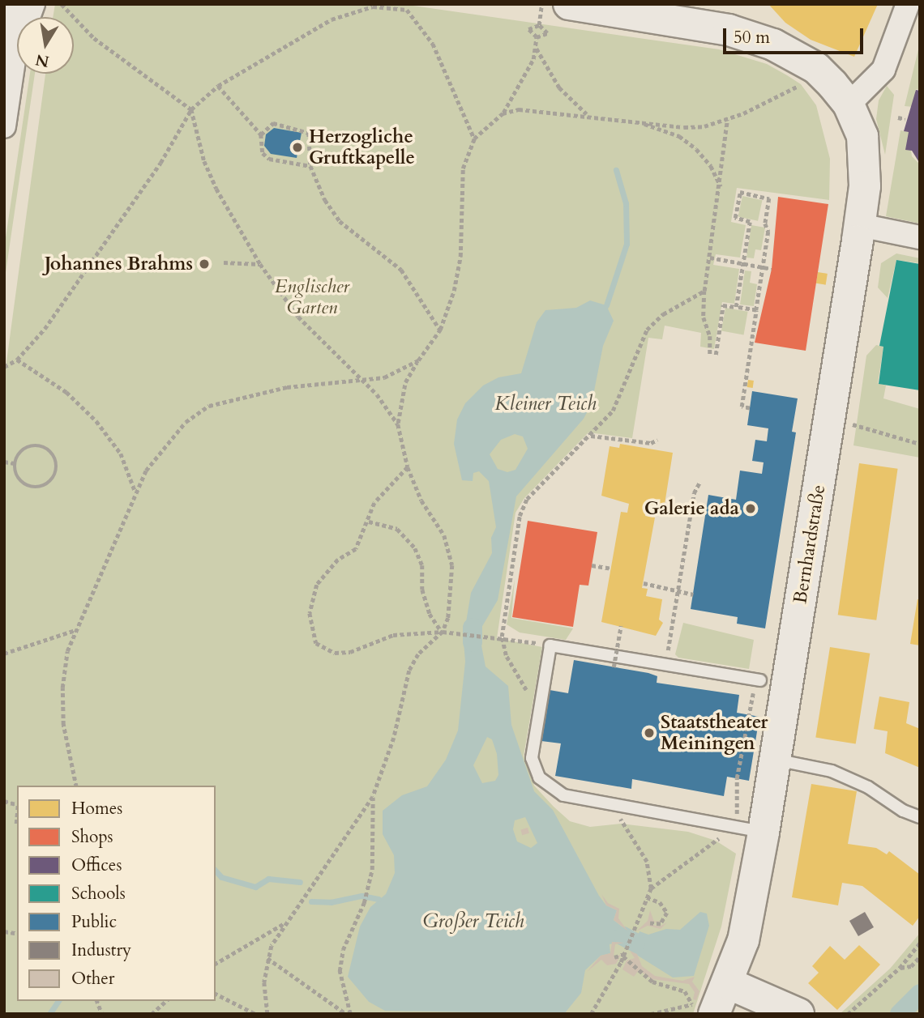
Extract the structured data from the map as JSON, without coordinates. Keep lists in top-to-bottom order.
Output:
{
  "streets": {
    "main road": ["Bernhardstraße"]
  },
  "water": ["Kleiner Teich", "Großer Teich"],
  "parks": ["Englischer Garten"],
  "places": [
    "Herzogliche Gruftkapelle",
    "Johannes Brahms",
    "Galerie ada",
    "Staatstheater Meiningen"
  ],
  "legend": [
    "Homes",
    "Shops",
    "Offices",
    "Schools",
    "Public",
    "Industry",
    "Other"
  ],
  "scale_bar": "50 m",
  "north": "bottom"
}
